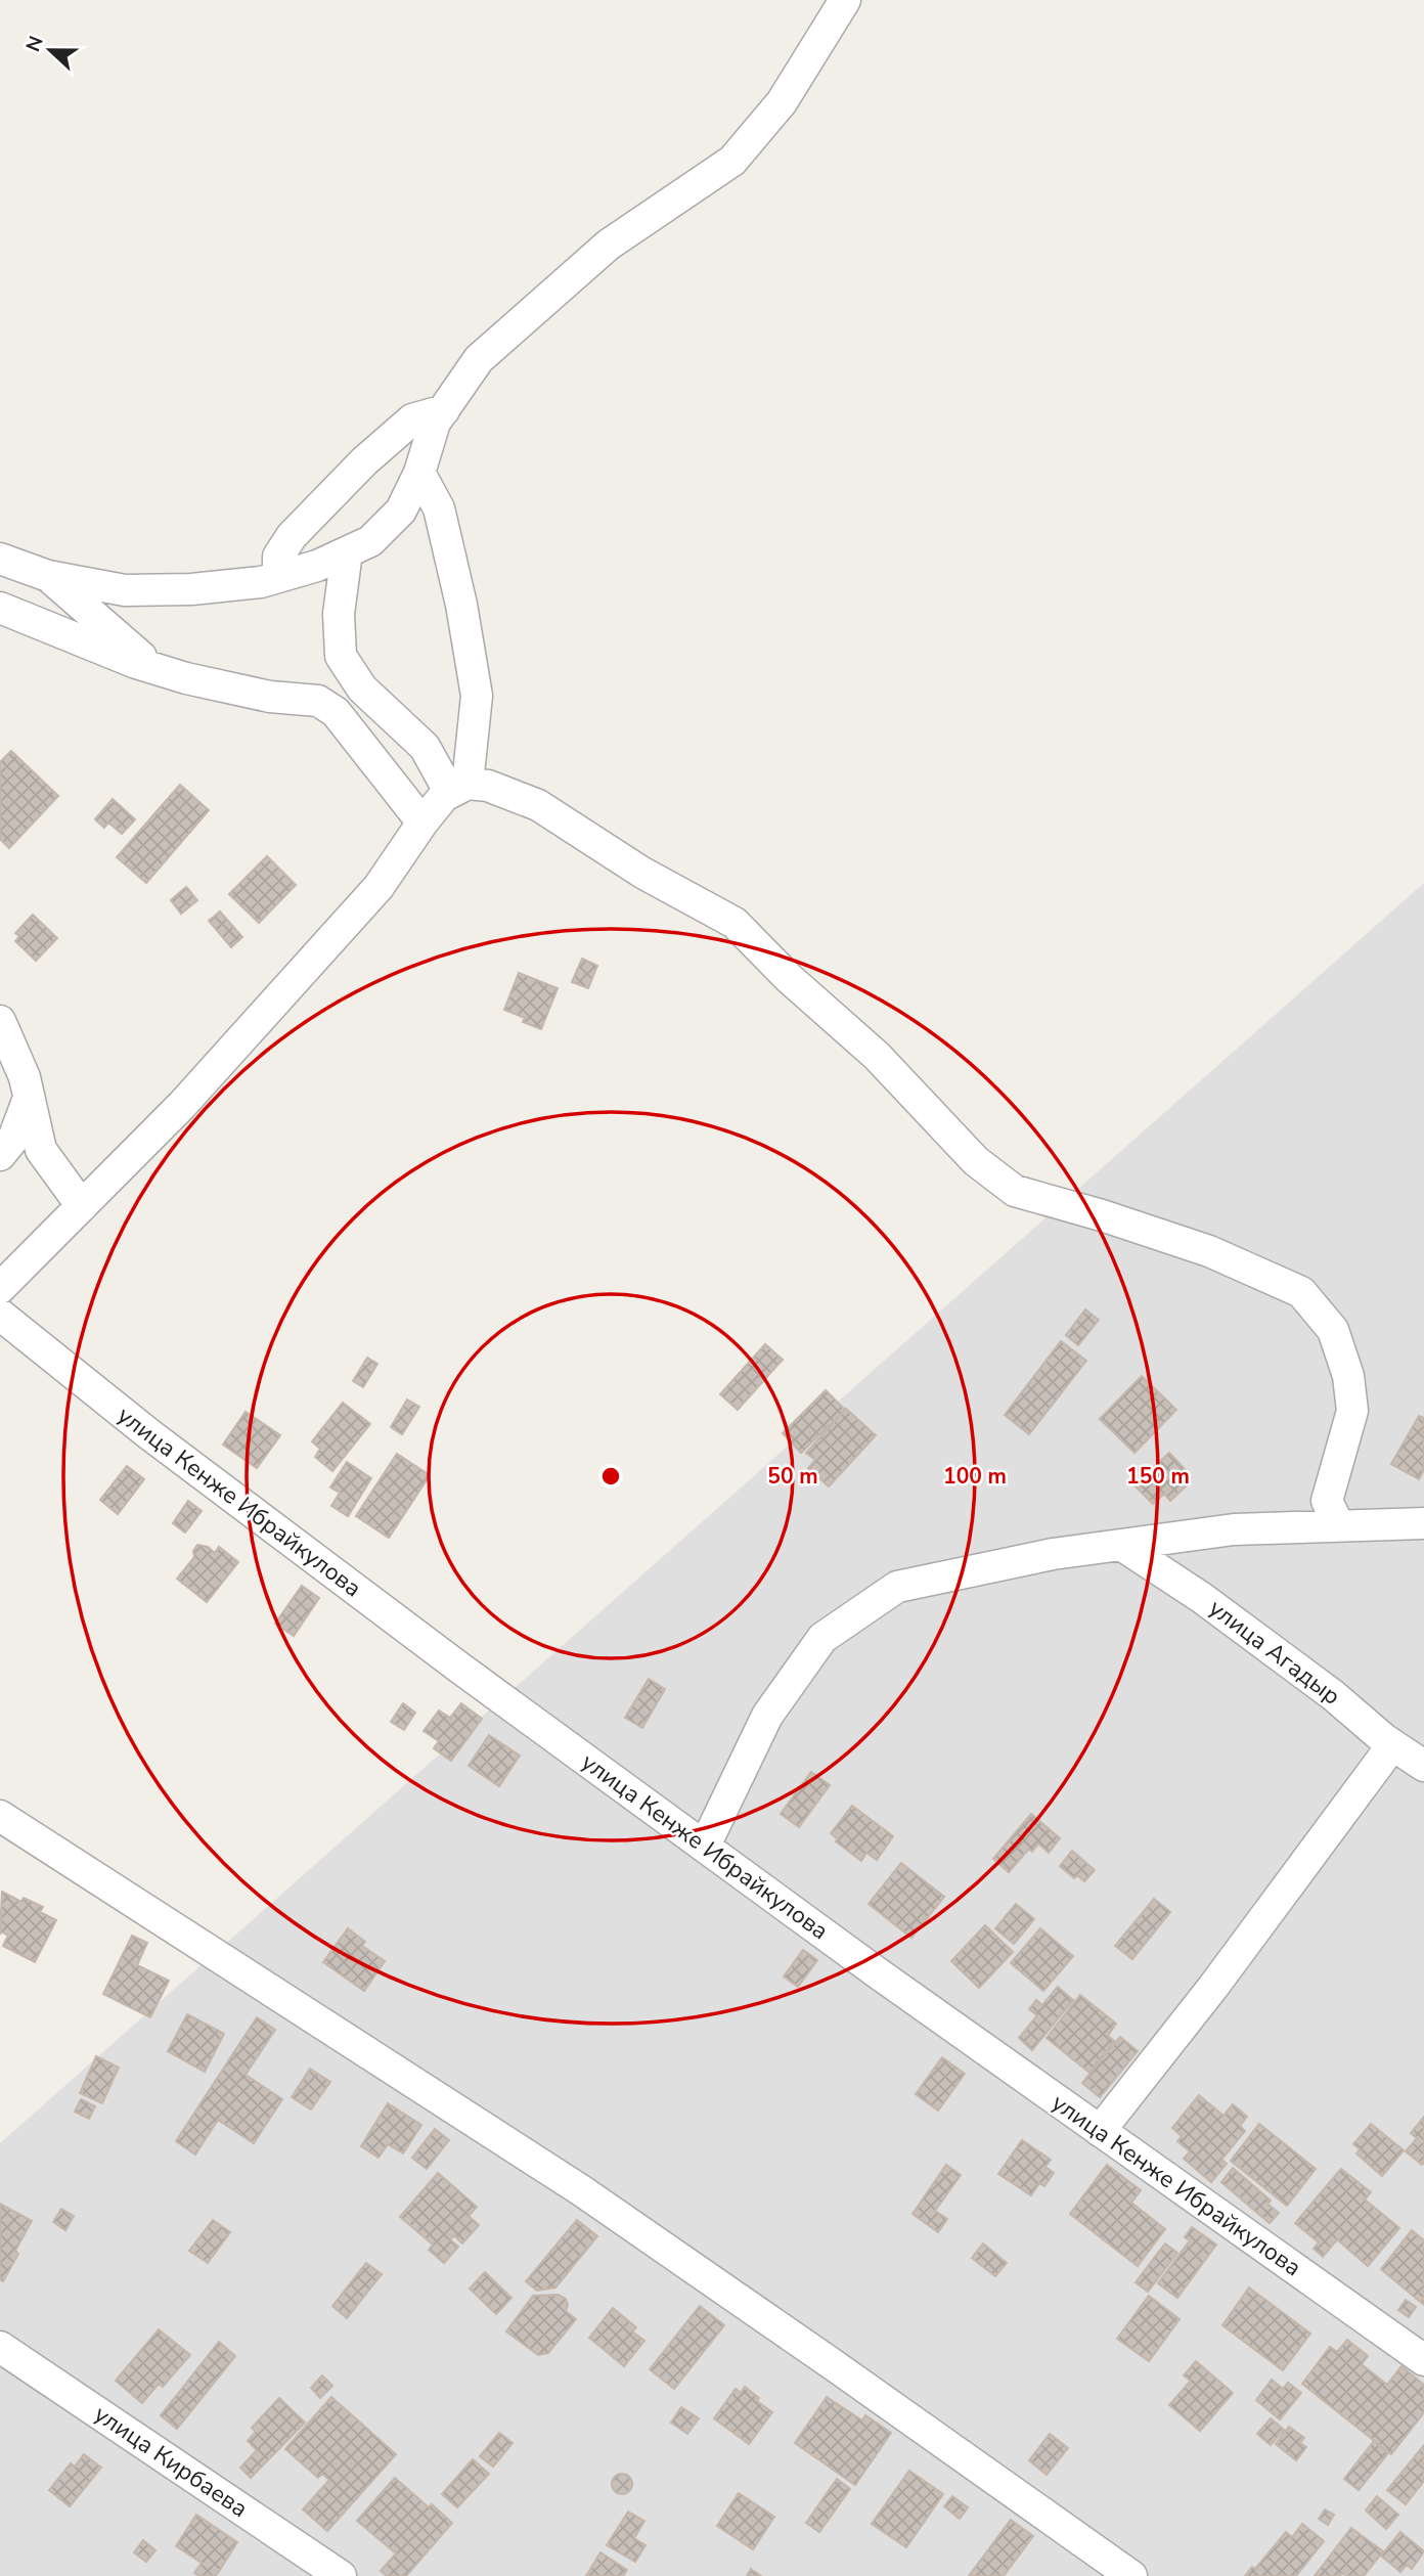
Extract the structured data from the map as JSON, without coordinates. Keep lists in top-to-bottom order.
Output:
{
  "streets": {
    "street": ["улица Кенже Ибрайкулова", "улица Агадыр", "улица Кирбаева"]
  },
  "north": "left",
  "rings": ["50 m", "100 m", "150 m"]
}
